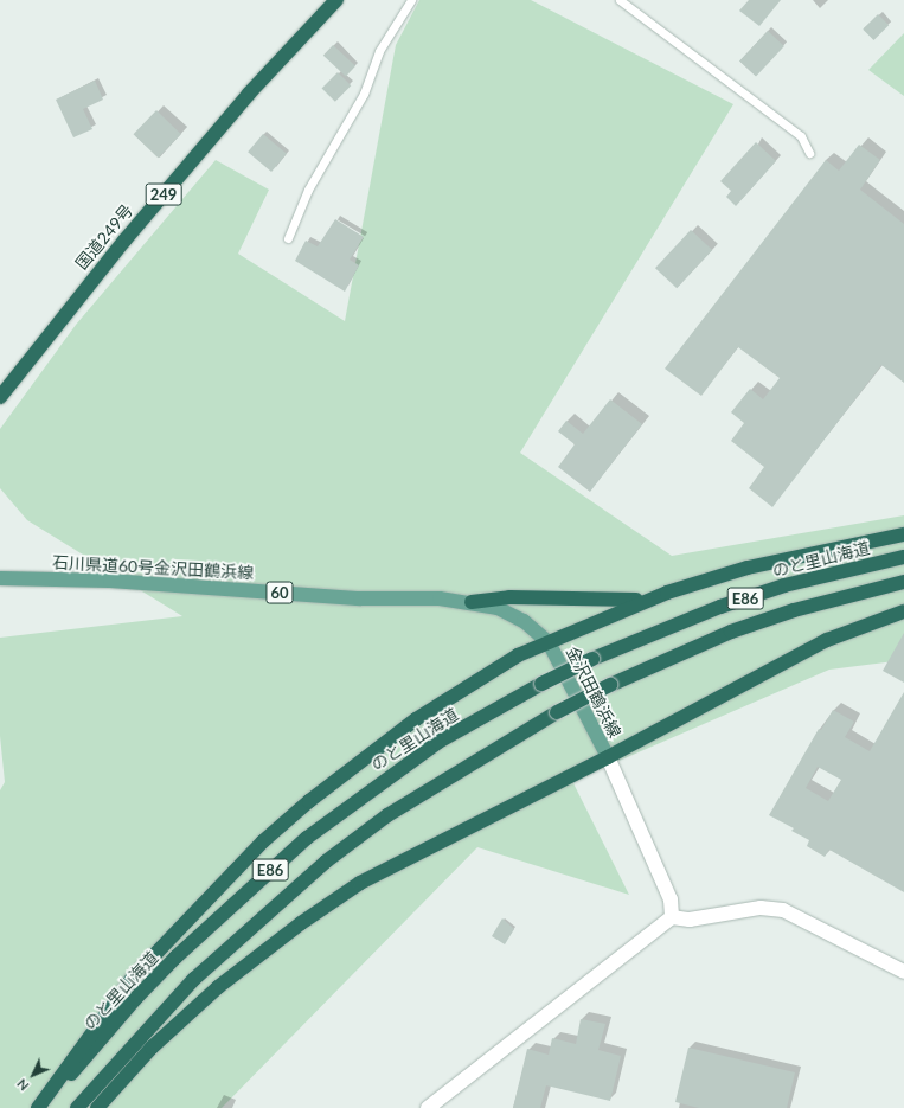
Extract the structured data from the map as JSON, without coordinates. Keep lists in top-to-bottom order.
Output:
{
  "streets": {
    "highway": [
      "249",
      "国道249号",
      "のと里山海道",
      "E86"
    ],
    "main road": ["石川県道60号金沢田鶴浜線", "60", "金沢田鶴浜線"]
  },
  "crossings": [
    ["石川県道60号金沢田鶴浜線", "金沢田鶴浜線"]
  ],
  "north": "bottom left"
}
